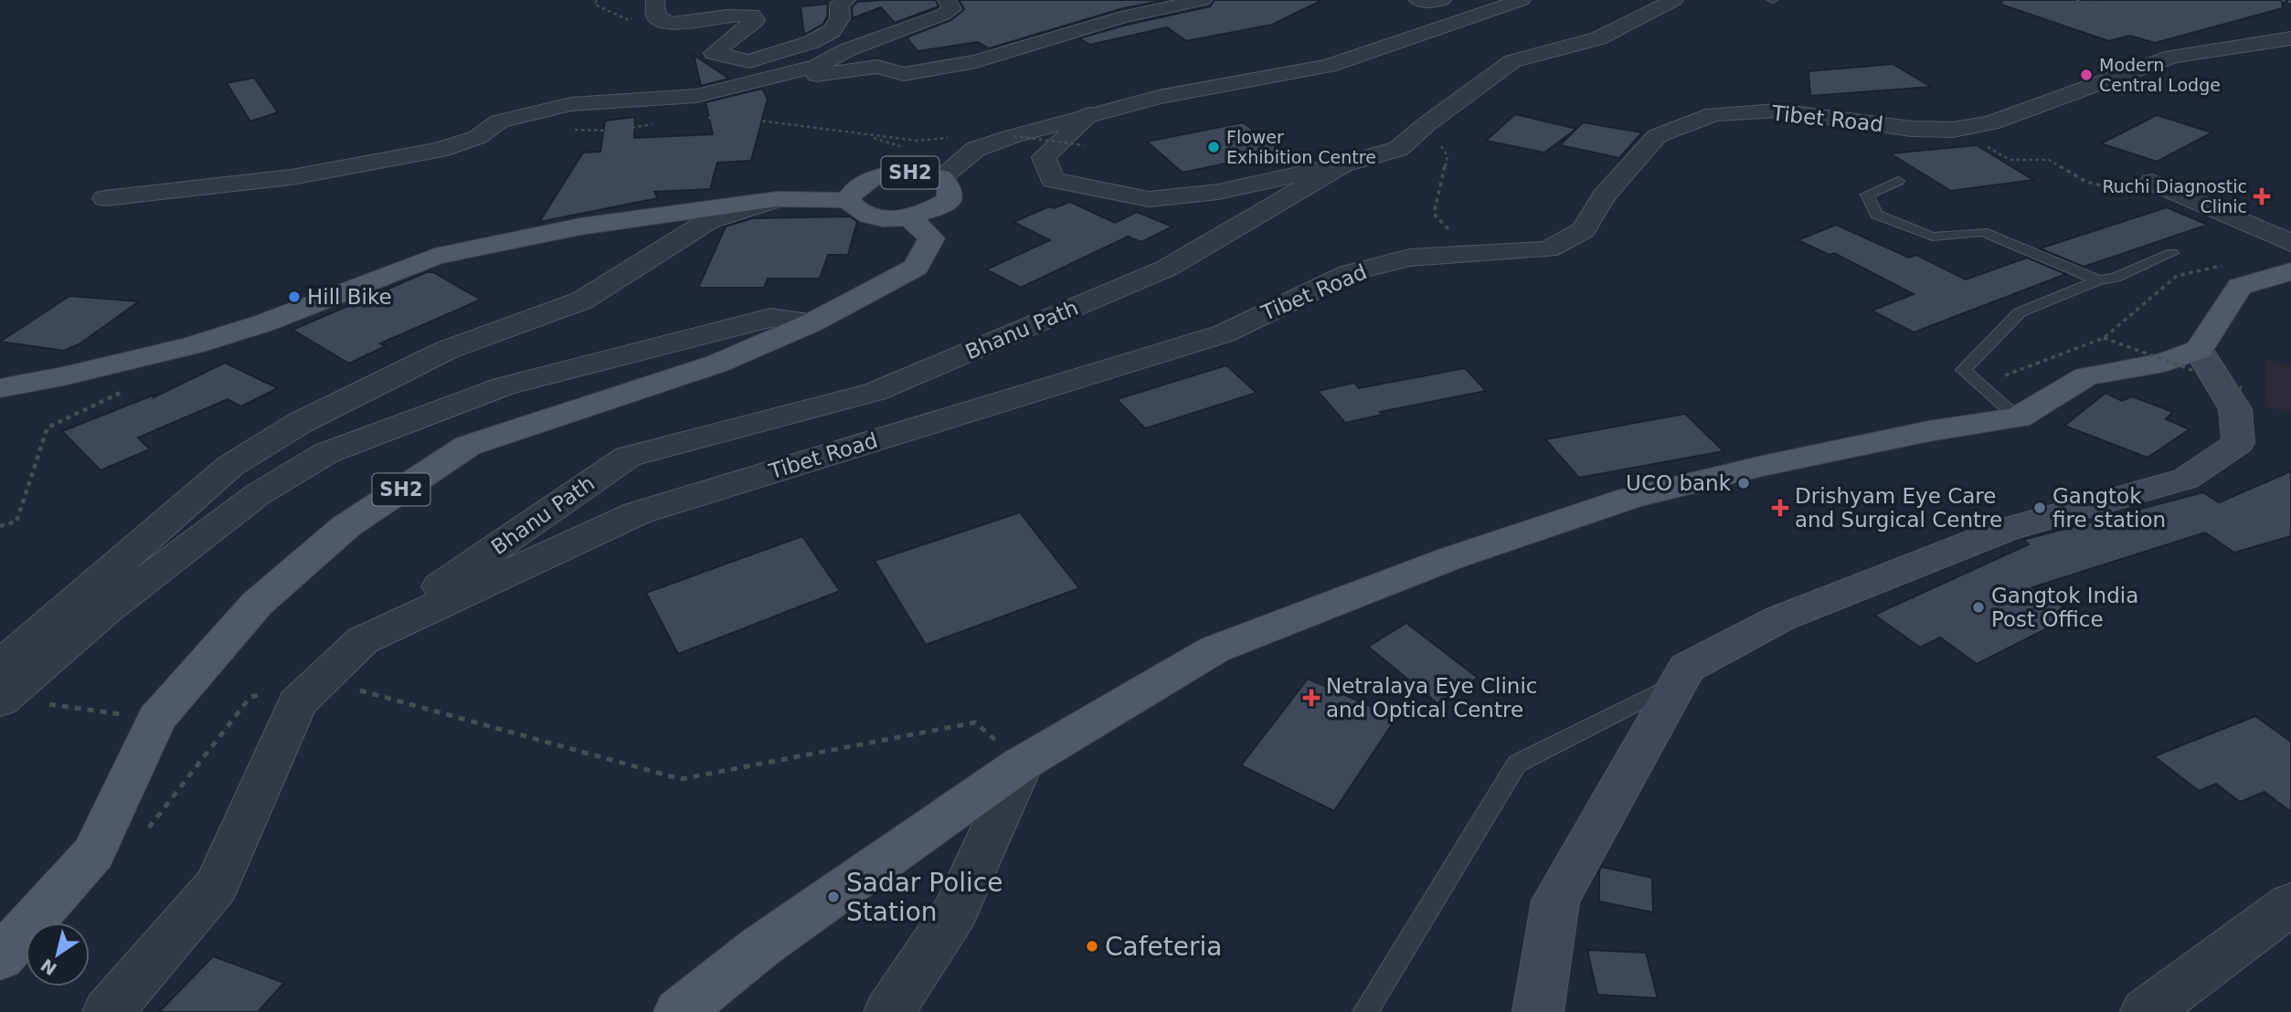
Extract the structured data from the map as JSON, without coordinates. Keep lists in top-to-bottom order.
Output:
{
  "streets": {
    "main road": ["SH2"],
    "street": ["Tibet Road", "Bhanu Path"]
  },
  "crossings": [
    ["Tibet Road", "Bhanu Path"]
  ],
  "places": {
    "other": [
      "Modern Central Lodge",
      "Flower Exhibition Centre",
      "Hill Bike",
      "UCO bank",
      "Gangtok fire station",
      "Gangtok India Post Office",
      "Sadar Police Station",
      "Cafeteria"
    ],
    "health": ["Ruchi Diagnostic Clinic", "Drishyam Eye Care and Surgical Centre", "Netralaya Eye Clinic and Optical Centre"]
  },
  "north": "bottom left"
}
